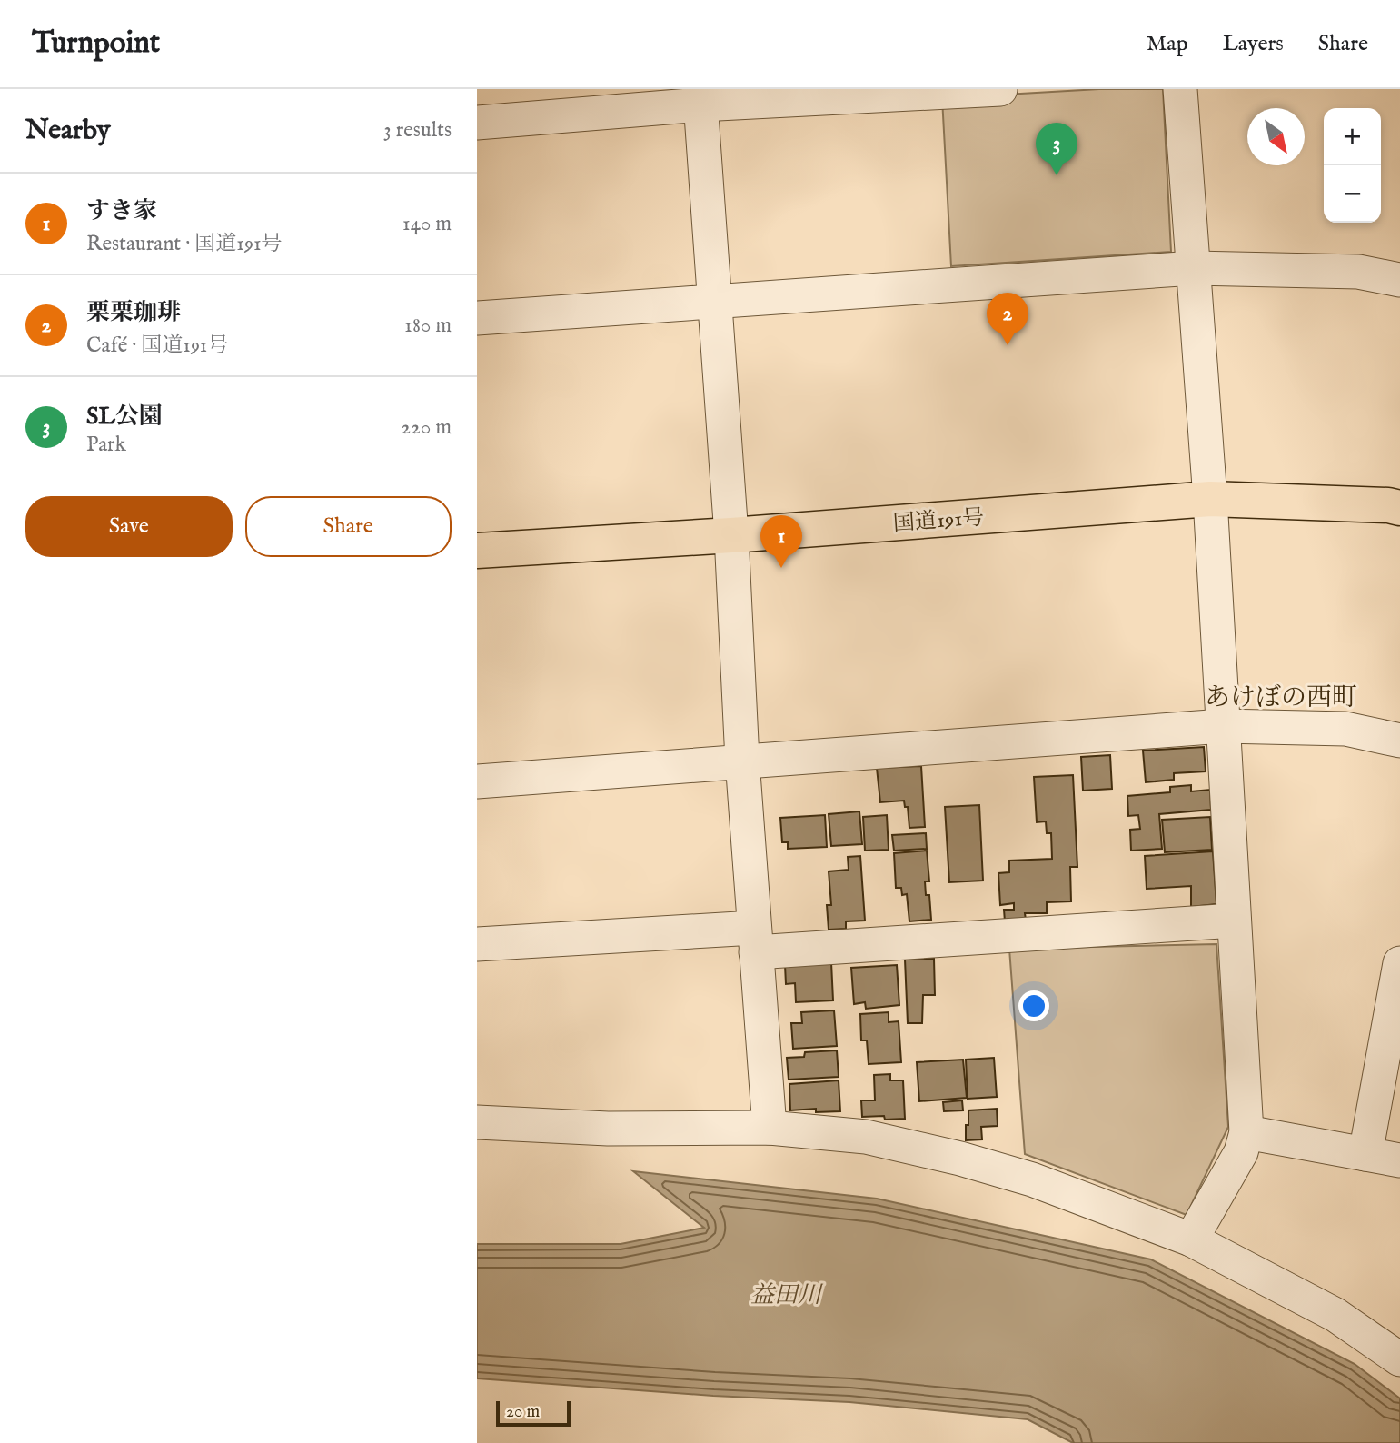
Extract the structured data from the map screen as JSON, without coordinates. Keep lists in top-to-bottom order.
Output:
{
  "streets": {
    "highway": ["国道191号"]
  },
  "districts": ["あけぼの西町"],
  "water": ["益田川"],
  "scale_bar": "20 m",
  "north": "bottom right",
  "page": {
    "header": "Turnpoint",
    "nav": ["Map", "Layers", "Share"],
    "heading": ["Nearby", "3 results"],
    "map_buttons": ["+", "−"],
    "pins": ["3", "2", "1"],
    "list": [
      {
        "mark": "1",
        "name": "すき家",
        "note": "Restaurant · 国道191号",
        "value": "140 m"
      },
      {
        "mark": "2",
        "name": "栗栗珈琲",
        "note": "Café · 国道191号",
        "value": "180 m"
      },
      {
        "mark": "3",
        "name": "SL公園",
        "note": "Park",
        "value": "220 m"
      }
    ],
    "buttons": ["Save", "Share"],
    "scale": "20 m"
  }
}
